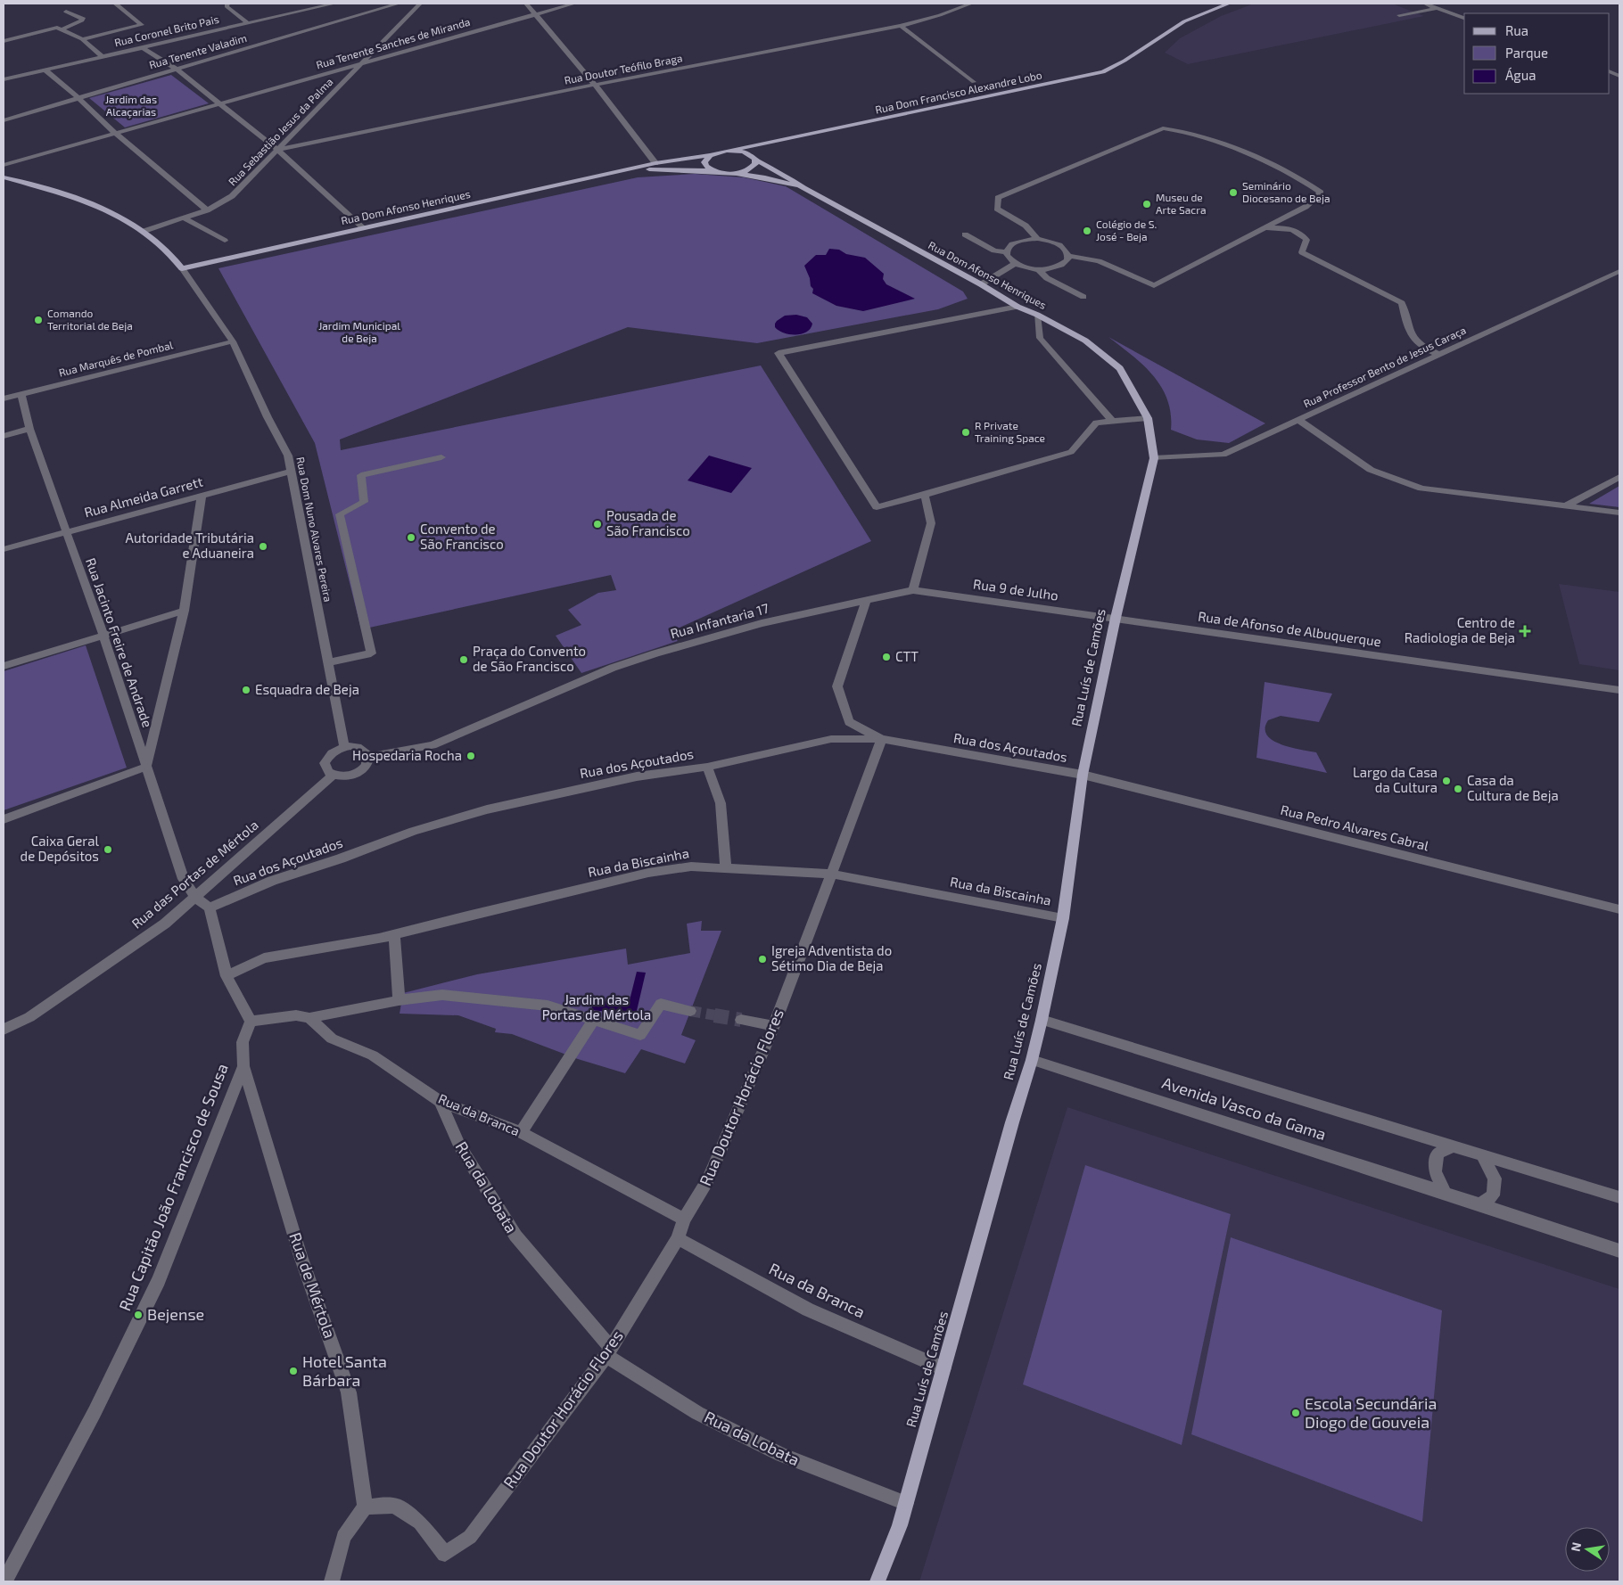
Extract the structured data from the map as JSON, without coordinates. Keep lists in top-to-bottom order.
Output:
{
  "streets": {
    "main road": ["Rua Dom Francisco Alexandre Lobo", "Rua Dom Afonso Henriques", "Rua Luís de Camões"],
    "street": [
      "Rua Coronel Brito Pais",
      "Rua Tenente Sanches de Miranda",
      "Rua Tenente Valadim",
      "Rua Doutor Teófilo Braga",
      "Rua Sebastião Jesus da Palma",
      "Rua Marquês de Pombal",
      "Rua Professor Bento de Jesus Caraça",
      "Rua Almeida Garrett",
      "Rua Dom Nuno Alvares Pereira",
      "Rua 9 de Julho",
      "Rua Infantaria 17",
      "Rua de Afonso de Albuquerque",
      "Rua Jacinto Freire de Andrade",
      "Rua dos Açoutados",
      "Rua Pedro Alvares Cabral",
      "Rua da Biscainha",
      "Rua das Portas de Mértola",
      "Rua Doutor Horácio Flores",
      "Avenida Vasco da Gama",
      "Rua da Branca",
      "Rua Capitão João Francisco de Sousa",
      "Rua da Lobata",
      "Rua de Mértola"
    ]
  },
  "crossings": [
    ["Rua Tenente Sanches de Miranda", "Rua Sebastião Jesus da Palma"],
    ["Rua Doutor Teófilo Braga", "Rua Sebastião Jesus da Palma"],
    ["Rua Dom Francisco Alexandre Lobo", "Rua Dom Afonso Henriques"],
    ["Rua Dom Afonso Henriques", "Rua Professor Bento de Jesus Caraça"],
    ["Rua Dom Afonso Henriques", "Rua Dom Nuno Alvares Pereira"],
    ["Rua Dom Afonso Henriques", "Rua Luís de Camões"],
    ["Rua Marquês de Pombal", "Rua Dom Nuno Alvares Pereira"],
    ["Rua Marquês de Pombal", "Rua Jacinto Freire de Andrade"],
    ["Rua Professor Bento de Jesus Caraça", "Rua Luís de Camões"],
    ["Rua Almeida Garrett", "Rua Dom Nuno Alvares Pereira"],
    ["Rua Almeida Garrett", "Rua Jacinto Freire de Andrade"],
    ["Rua Dom Nuno Alvares Pereira", "Rua Infantaria 17"],
    ["Rua Dom Nuno Alvares Pereira", "Rua das Portas de Mértola"],
    ["Rua 9 de Julho", "Rua Infantaria 17"],
    ["Rua 9 de Julho", "Rua de Afonso de Albuquerque"],
    ["Rua 9 de Julho", "Rua Luís de Camões"],
    ["Rua Infantaria 17", "Rua das Portas de Mértola"],
    ["Rua de Afonso de Albuquerque", "Rua Luís de Camões"],
    ["Rua Jacinto Freire de Andrade", "Rua das Portas de Mértola"],
    ["Rua Luís de Camões", "Rua dos Açoutados"],
    ["Rua Luís de Camões", "Rua Pedro Alvares Cabral"],
    ["Rua Luís de Camões", "Rua da Biscainha"],
    ["Rua Luís de Camões", "Avenida Vasco da Gama"],
    ["Rua Luís de Camões", "Rua da Branca"],
    ["Rua Luís de Camões", "Rua da Lobata"],
    ["Rua dos Açoutados", "Rua Pedro Alvares Cabral"],
    ["Rua dos Açoutados", "Rua Doutor Horácio Flores"],
    ["Rua da Biscainha", "Rua Doutor Horácio Flores"],
    ["Rua Doutor Horácio Flores", "Rua da Branca"],
    ["Rua Doutor Horácio Flores", "Rua da Lobata"],
    ["Rua Doutor Horácio Flores", "Rua de Mértola"],
    ["Rua da Branca", "Rua da Lobata"],
    ["Rua Capitão João Francisco de Sousa", "Rua de Mértola"]
  ],
  "parks": ["Jardim das Alcaçarias", "Jardim Municipal de Beja", "Jardim das Portas de Mértola"],
  "places": {
    "other": [
      "Seminário Diocesano de Beja",
      "Museu de Arte Sacra",
      "Colégio de S. José - Beja",
      "Comando Territorial de Beja",
      "R Private Training Space",
      "Pousada de São Francisco",
      "Convento de São Francisco",
      "Autoridade Tributária e Aduaneira",
      "CTT",
      "Praça do Convento de São Francisco",
      "Esquadra de Beja",
      "Hospedaria Rocha",
      "Largo da Casa da Cultura",
      "Casa da Cultura de Beja",
      "Caixa Geral de Depósitos",
      "Igreja Adventista do Sétimo Dia de Beja",
      "Bejense",
      "Hotel Santa Bárbara",
      "Escola Secundária Diogo de Gouveia"
    ],
    "health": ["Centro de Radiologia de Beja"]
  },
  "legend": ["Rua", "Parque", "Água"],
  "north": "left"
}
